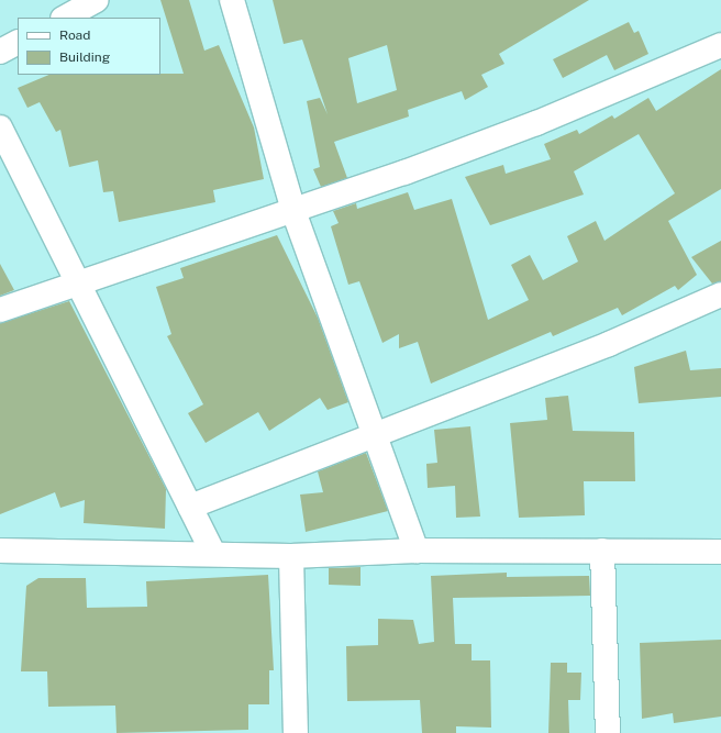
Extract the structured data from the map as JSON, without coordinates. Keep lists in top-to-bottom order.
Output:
{
  "legend": ["Road", "Building"]
}
